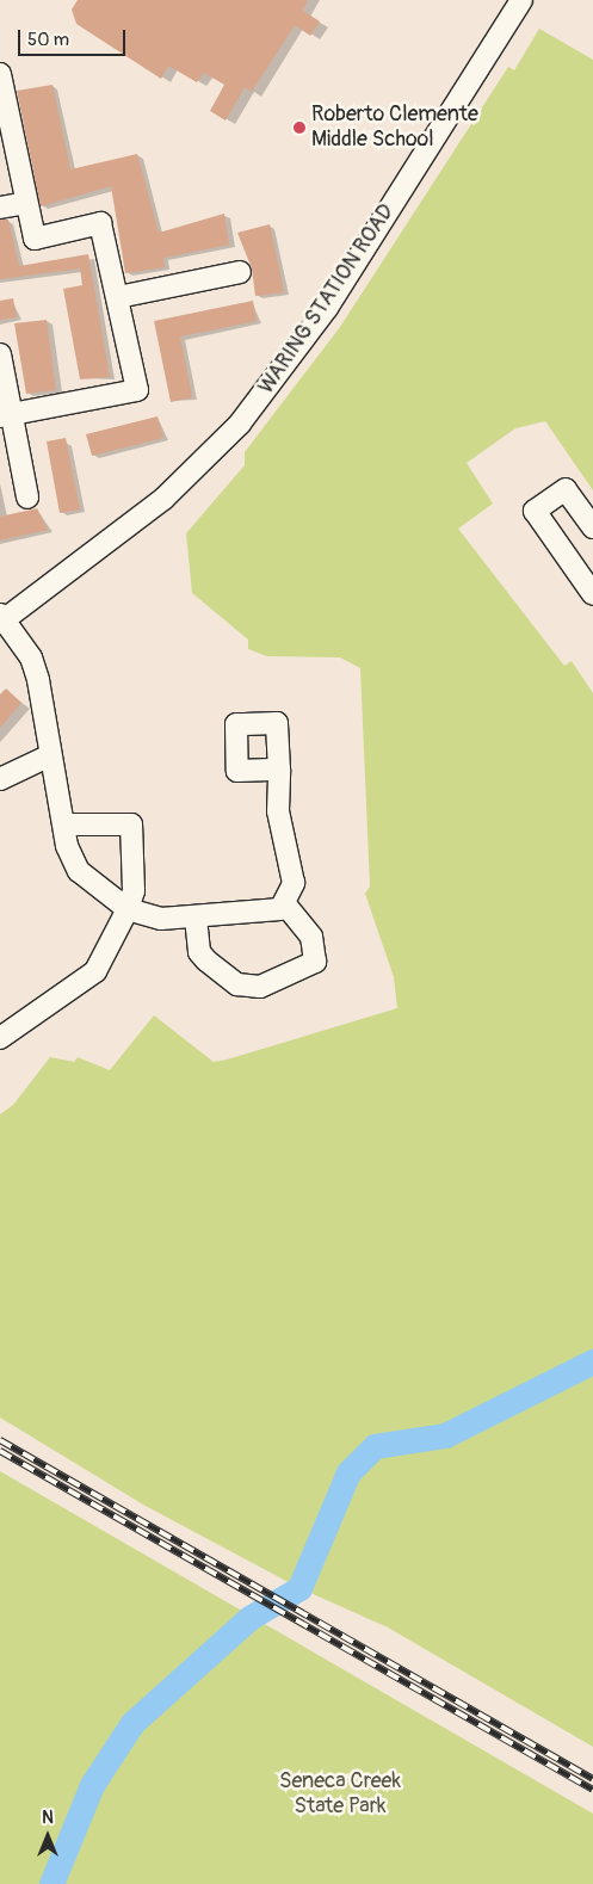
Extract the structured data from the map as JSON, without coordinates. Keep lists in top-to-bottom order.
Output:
{
  "streets": {
    "street": ["WARING STATION ROAD"]
  },
  "parks": ["Seneca Creek State Park"],
  "places": ["Roberto Clemente Middle School"],
  "scale_bar": "50 m",
  "north": "top"
}
